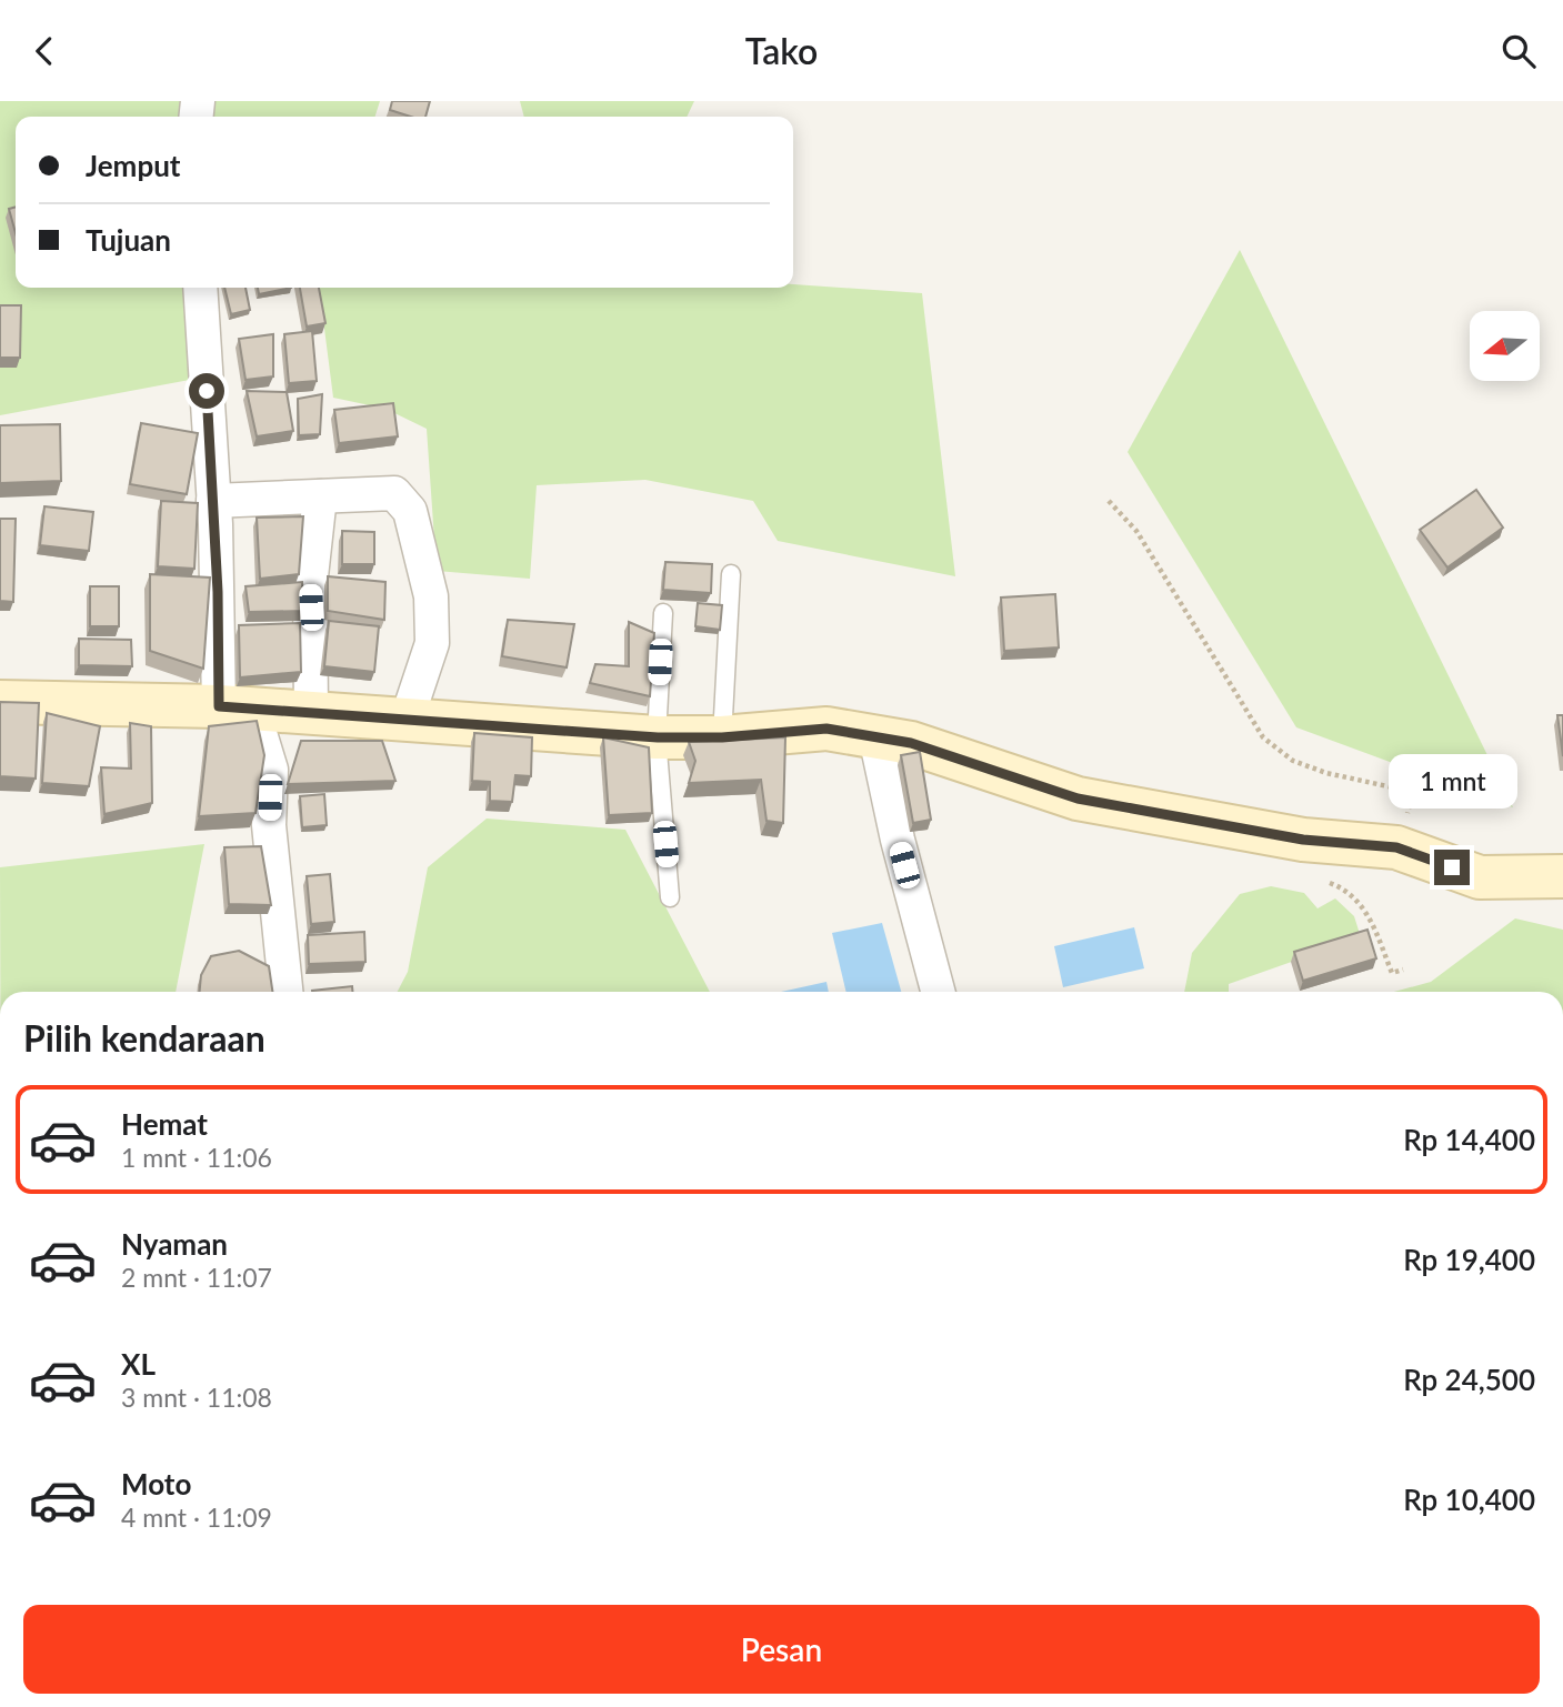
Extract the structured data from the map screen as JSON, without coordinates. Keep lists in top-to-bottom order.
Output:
{
  "north": "left",
  "page": {
    "header": "Tako",
    "banner": ["Jemput", "Tujuan"],
    "bubble": "1 mnt",
    "heading": "Pilih kendaraan",
    "list": [
      {
        "name": "Hemat",
        "note": "1 mnt · 11:06",
        "value": "Rp 14,400"
      },
      {
        "name": "Nyaman",
        "note": "2 mnt · 11:07",
        "value": "Rp 19,400"
      },
      {
        "name": "XL",
        "note": "3 mnt · 11:08",
        "value": "Rp 24,500"
      },
      {
        "name": "Moto",
        "note": "4 mnt · 11:09",
        "value": "Rp 10,400"
      }
    ],
    "buttons": "Pesan"
  }
}
